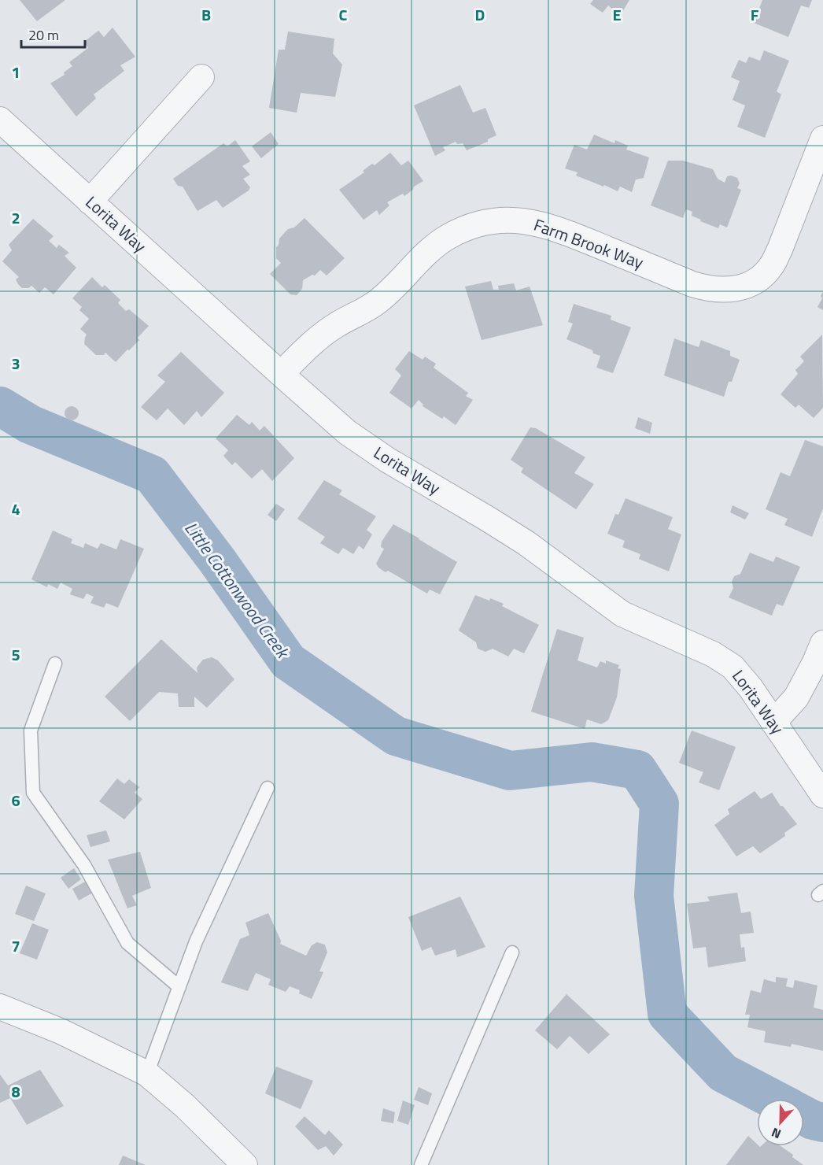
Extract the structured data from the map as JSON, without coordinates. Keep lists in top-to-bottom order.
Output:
{
  "streets": {
    "street": ["Lorita Way", "Farm Brook Way"]
  },
  "crossings": [
    ["Lorita Way", "Farm Brook Way"]
  ],
  "water": ["Little Cottonwood Creek"],
  "scale_bar": "20 m",
  "north": "bottom",
  "grid": {
    "columns": [
      "B",
      "C",
      "D",
      "E",
      "F"
    ],
    "rows": [
      "1",
      "2",
      "3",
      "4",
      "5",
      "6",
      "7",
      "8"
    ]
  }
}
